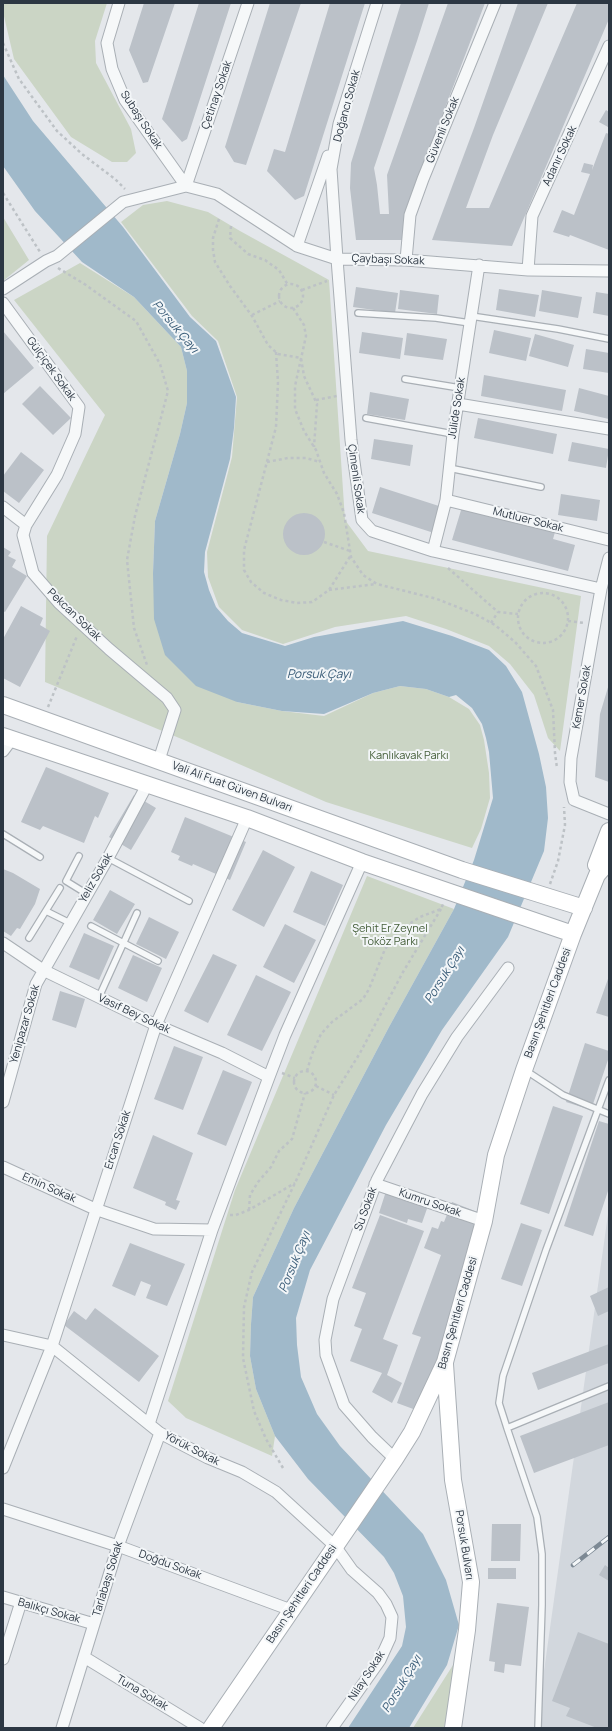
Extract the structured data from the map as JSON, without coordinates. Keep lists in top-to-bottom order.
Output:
{
  "streets": {
    "main road": ["Vali Ali Fuat Güven Bulvarı", "Basın Şehitleri Caddesi", "Porsuk Bulvarı"],
    "street": [
      "Çetinay Sokak",
      "Doğancı Sokak",
      "Subaşı Sokak",
      "Güvenli Sokak",
      "Adanır Sokak",
      "Çaybaşı Sokak",
      "Gülçiçek Sokak",
      "Jülide Sokak",
      "Çimenli Sokak",
      "Mutluer Sokak",
      "Pekcan Sokak",
      "Kemer Sokak",
      "Yeliz Sokak",
      "Vasıf Bey Sokak",
      "Yenipazar Sokak",
      "Ercan Sokak",
      "Emin Sokak",
      "Kumru Sokak",
      "Su Sokak",
      "Yörük Sokak",
      "Doğdu Sokak",
      "Tarlabaşı Sokak",
      "Balıkçı Sokak",
      "Nilay Sokak",
      "Tuna Sokak"
    ]
  },
  "crossings": [
    ["Çetinay Sokak", "Subaşı Sokak"],
    ["Çetinay Sokak", "Çaybaşı Sokak"],
    ["Doğancı Sokak", "Çaybaşı Sokak"],
    ["Doğancı Sokak", "Çimenli Sokak"],
    ["Subaşı Sokak", "Çaybaşı Sokak"],
    ["Güvenli Sokak", "Çaybaşı Sokak"],
    ["Adanır Sokak", "Çaybaşı Sokak"],
    ["Çaybaşı Sokak", "Jülide Sokak"],
    ["Çaybaşı Sokak", "Çimenli Sokak"],
    ["Gülçiçek Sokak", "Pekcan Sokak"],
    ["Jülide Sokak", "Çimenli Sokak"],
    ["Jülide Sokak", "Mutluer Sokak"],
    ["Çimenli Sokak", "Kemer Sokak"],
    ["Pekcan Sokak", "Vali Ali Fuat Güven Bulvarı"],
    ["Vali Ali Fuat Güven Bulvarı", "Basın Şehitleri Caddesi"],
    ["Yeliz Sokak", "Vasıf Bey Sokak"],
    ["Yeliz Sokak", "Yenipazar Sokak"],
    ["Basın Şehitleri Caddesi", "Kumru Sokak"],
    ["Basın Şehitleri Caddesi", "Su Sokak"],
    ["Basın Şehitleri Caddesi", "Yörük Sokak"],
    ["Basın Şehitleri Caddesi", "Porsuk Bulvarı"],
    ["Basın Şehitleri Caddesi", "Doğdu Sokak"],
    ["Basın Şehitleri Caddesi", "Nilay Sokak"],
    ["Vasıf Bey Sokak", "Yenipazar Sokak"],
    ["Vasıf Bey Sokak", "Ercan Sokak"],
    ["Ercan Sokak", "Emin Sokak"],
    ["Ercan Sokak", "Yörük Sokak"],
    ["Kumru Sokak", "Su Sokak"],
    ["Yörük Sokak", "Tarlabaşı Sokak"],
    ["Yörük Sokak", "Nilay Sokak"],
    ["Doğdu Sokak", "Tarlabaşı Sokak"],
    ["Tarlabaşı Sokak", "Balıkçı Sokak"],
    ["Tarlabaşı Sokak", "Tuna Sokak"]
  ],
  "water": ["Porsuk Çayı"],
  "parks": ["Kanlıkavak Parkı", "Şehit Er Zeynel Toköz Parkı"]
}
